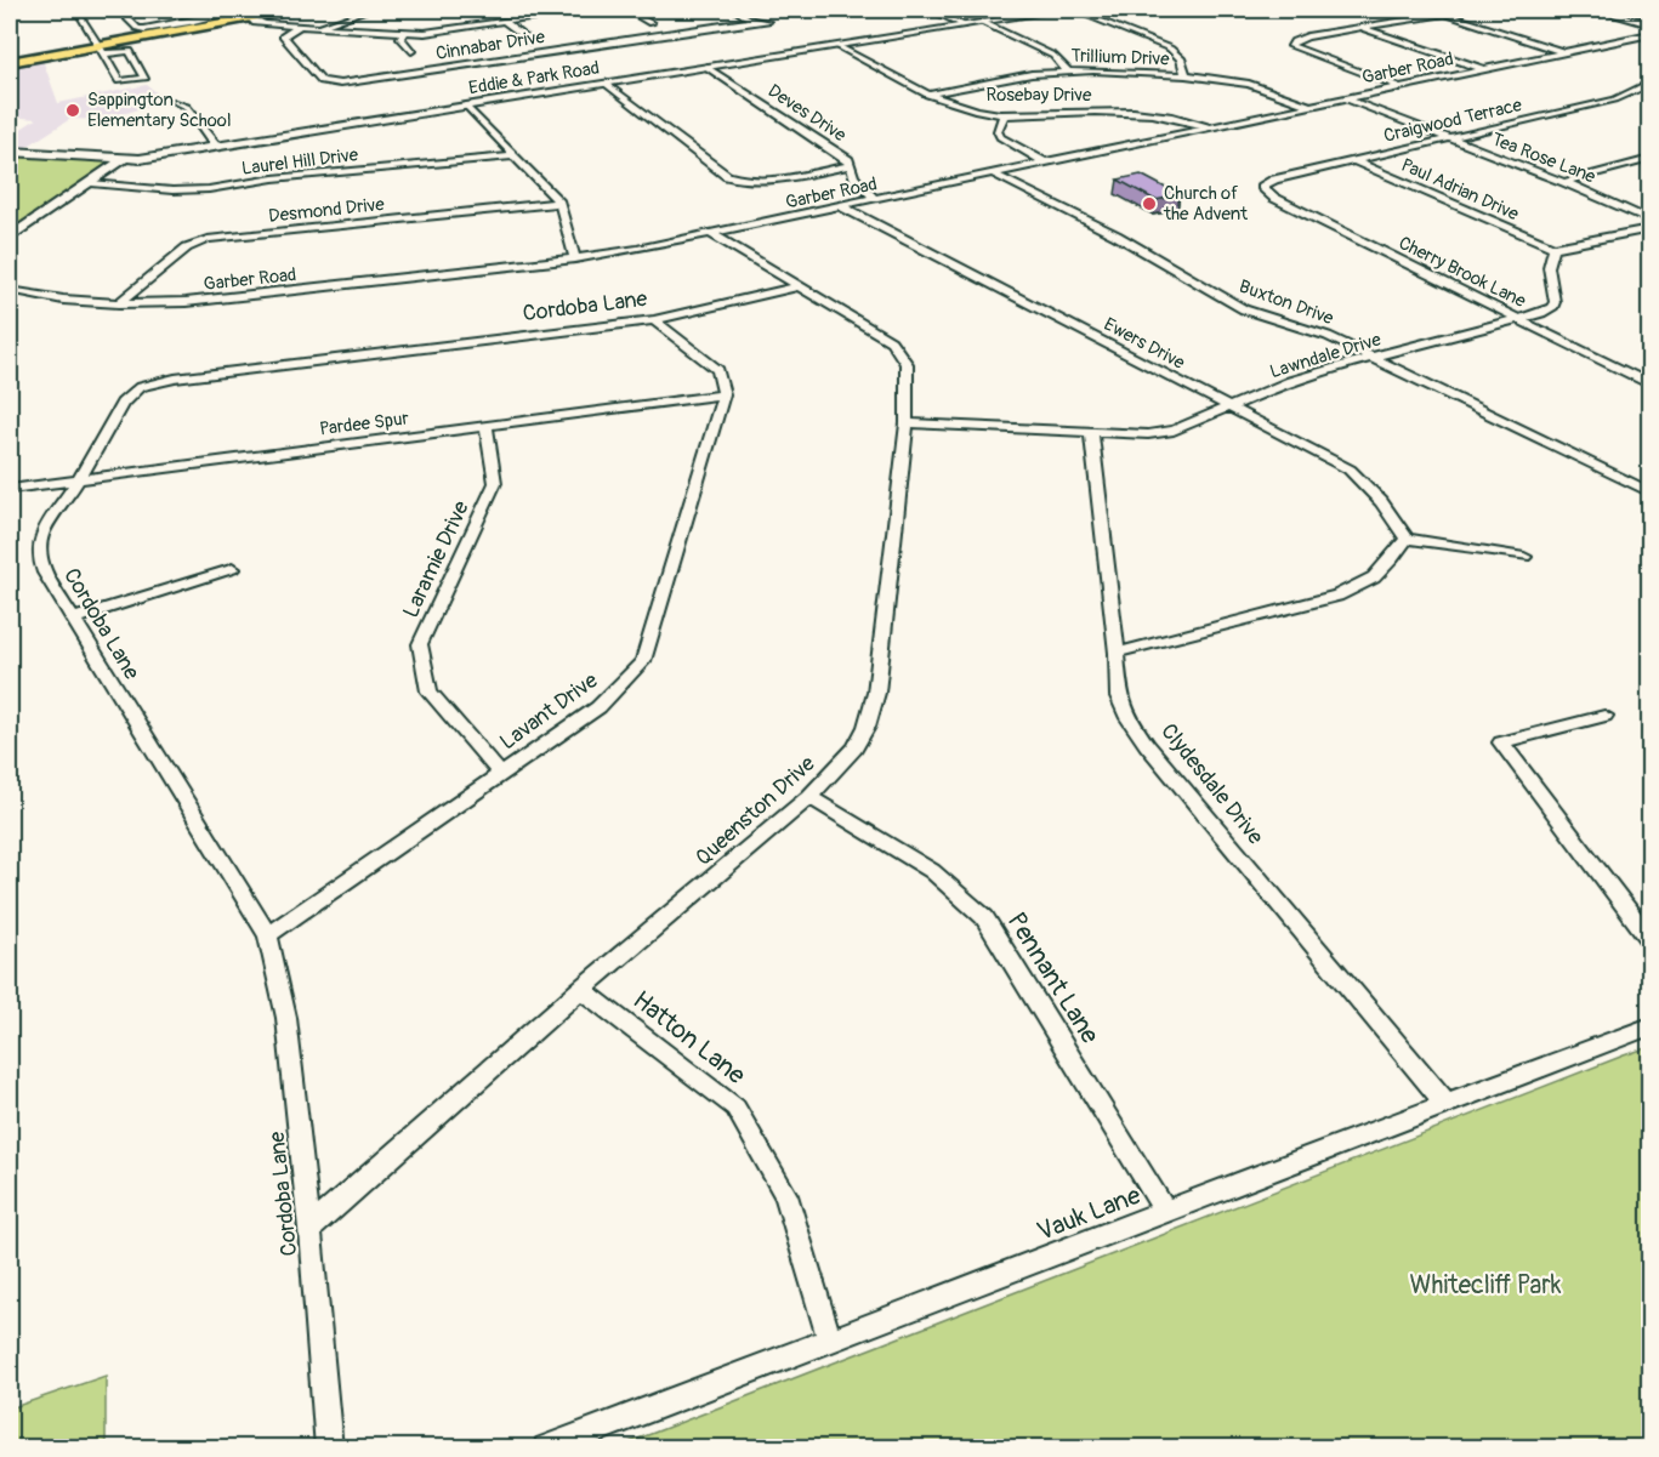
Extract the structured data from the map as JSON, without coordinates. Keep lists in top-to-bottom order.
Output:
{
  "streets": {
    "street": [
      "Cinnabar Drive",
      "Trillium Drive",
      "Garber Road",
      "Eddie & Park Road",
      "Rosebay Drive",
      "Deves Drive",
      "Craigwood Terrace",
      "Tea Rose Lane",
      "Laurel Hill Drive",
      "Paul Adrian Drive",
      "Desmond Drive",
      "Cherry Brook Lane",
      "Buxton Drive",
      "Cordoba Lane",
      "Ewers Drive",
      "Lawndale Drive",
      "Pardee Spur",
      "Laramie Drive",
      "Lavant Drive",
      "Clydesdale Drive",
      "Queenston Drive",
      "Pennant Lane",
      "Hatton Lane",
      "Vauk Lane"
    ]
  },
  "crossings": [
    ["Trillium Drive", "Garber Road"],
    ["Trillium Drive", "Rosebay Drive"],
    ["Garber Road", "Rosebay Drive"],
    ["Garber Road", "Deves Drive"],
    ["Garber Road", "Tea Rose Lane"],
    ["Garber Road", "Desmond Drive"],
    ["Garber Road", "Buxton Drive"],
    ["Garber Road", "Ewers Drive"],
    ["Garber Road", "Queenston Drive"],
    ["Eddie & Park Road", "Rosebay Drive"],
    ["Eddie & Park Road", "Deves Drive"],
    ["Craigwood Terrace", "Tea Rose Lane"],
    ["Craigwood Terrace", "Paul Adrian Drive"],
    ["Craigwood Terrace", "Cherry Brook Lane"],
    ["Paul Adrian Drive", "Lawndale Drive"],
    ["Cherry Brook Lane", "Lawndale Drive"],
    ["Buxton Drive", "Lawndale Drive"],
    ["Cordoba Lane", "Pardee Spur"],
    ["Cordoba Lane", "Lavant Drive"],
    ["Cordoba Lane", "Queenston Drive"],
    ["Ewers Drive", "Lawndale Drive"],
    ["Lawndale Drive", "Clydesdale Drive"],
    ["Lawndale Drive", "Queenston Drive"],
    ["Pardee Spur", "Laramie Drive"],
    ["Pardee Spur", "Lavant Drive"],
    ["Laramie Drive", "Lavant Drive"],
    ["Clydesdale Drive", "Vauk Lane"],
    ["Queenston Drive", "Pennant Lane"],
    ["Queenston Drive", "Hatton Lane"],
    ["Pennant Lane", "Vauk Lane"],
    ["Hatton Lane", "Vauk Lane"]
  ],
  "parks": ["Whitecliff Park"],
  "places": ["Sappington Elementary School", "Church of the Advent"]
}
